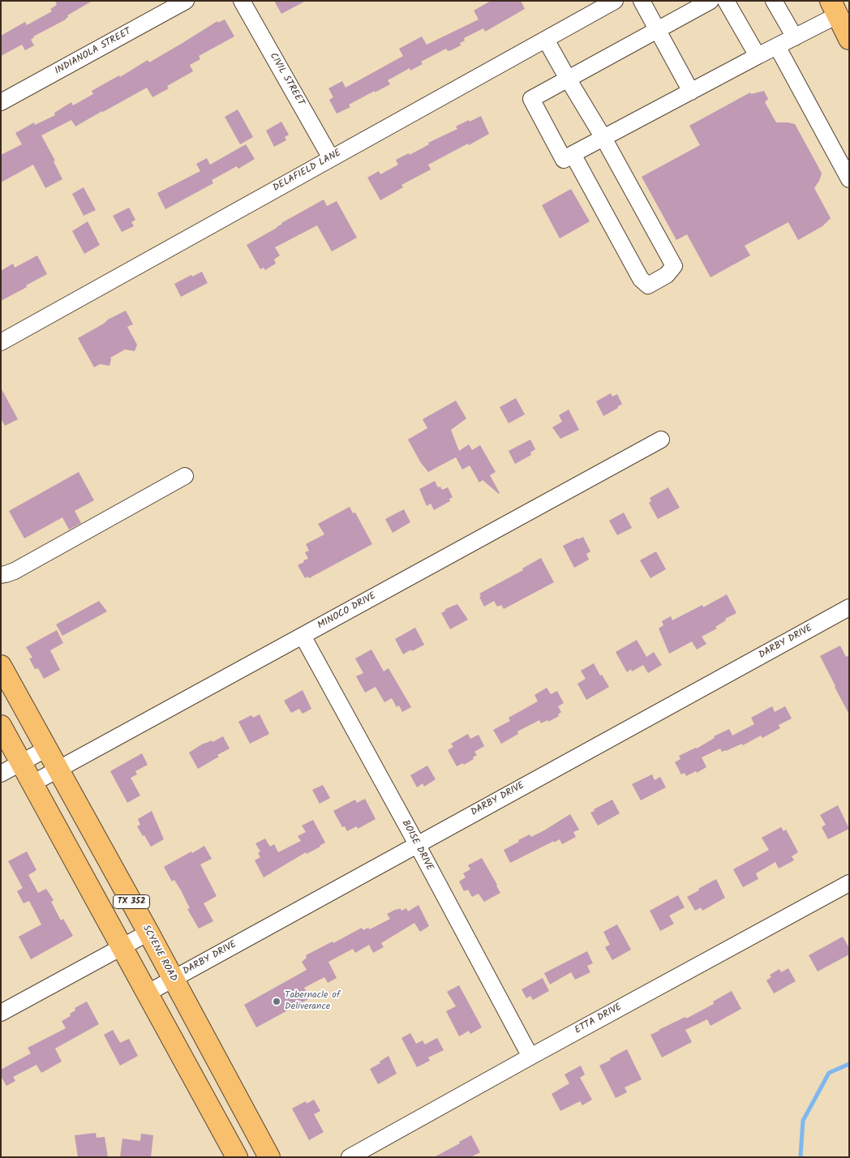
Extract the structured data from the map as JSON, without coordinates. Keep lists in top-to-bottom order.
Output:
{
  "streets": {
    "main road": ["TX 352", "SCYENE ROAD"],
    "street": [
      "INDIANOLA STREET",
      "CIVIL STREET",
      "DELAFIELD LANE",
      "MINOCO DRIVE",
      "DARBY DRIVE",
      "BOISE DRIVE",
      "ETTA DRIVE"
    ]
  },
  "crossings": [
    ["CIVIL STREET", "DELAFIELD LANE"],
    ["MINOCO DRIVE", "BOISE DRIVE"],
    ["MINOCO DRIVE", "TX 352"],
    ["MINOCO DRIVE", "SCYENE ROAD"],
    ["DARBY DRIVE", "BOISE DRIVE"],
    ["DARBY DRIVE", "TX 352"],
    ["DARBY DRIVE", "SCYENE ROAD"],
    ["BOISE DRIVE", "ETTA DRIVE"]
  ],
  "places": ["Tabernacle of Deliverance"]
}
